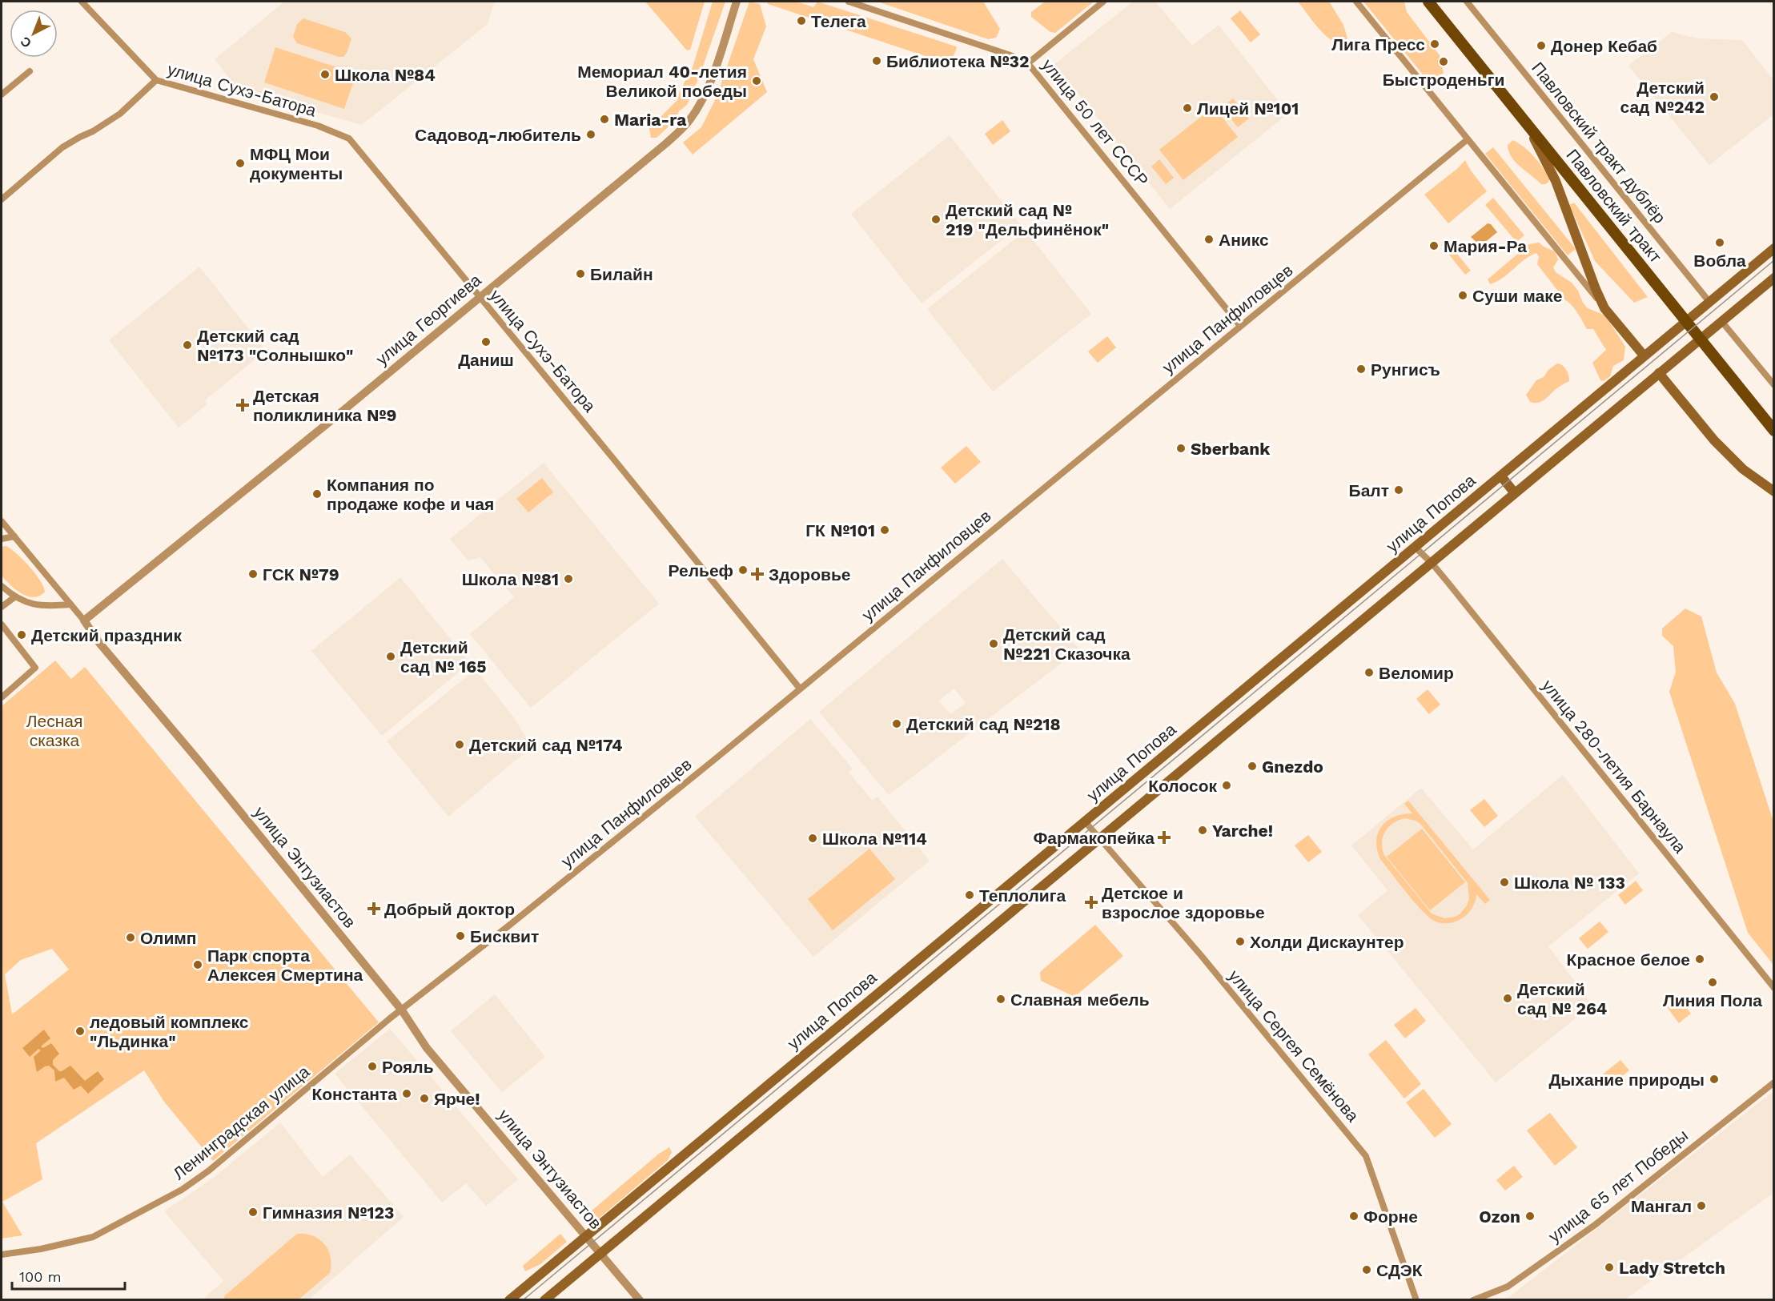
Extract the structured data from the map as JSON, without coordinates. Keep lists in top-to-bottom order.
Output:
{
  "streets": {
    "main road": ["Павловский тракт", "улица Попова"],
    "street": [
      "улица Сухэ-Батора",
      "улица 50 лет СССР",
      "Павловский тракт дублёр",
      "улица Панфиловцев",
      "улица Георгиева",
      "улица 280-летия Барнаула",
      "улица Энтузиастов",
      "улица Сергея Семёнова",
      "Ленинградская улица",
      "улица 65 лет Победы"
    ]
  },
  "crossings": [
    ["улица Сухэ-Батора", "улица Панфиловцев"],
    ["улица Сухэ-Батора", "улица Георгиева"],
    ["улица 50 лет СССР", "улица Панфиловцев"],
    ["Павловский тракт дублёр", "улица Попова"],
    ["Павловский тракт", "улица Попова"],
    ["улица Панфиловцев", "улица Энтузиастов"],
    ["улица Панфиловцев", "Ленинградская улица"],
    ["улица Георгиева", "улица Энтузиастов"],
    ["улица Попова", "улица 280-летия Барнаула"],
    ["улица Попова", "улица Энтузиастов"],
    ["улица Попова", "улица Сергея Семёнова"],
    ["улица Энтузиастов", "Ленинградская улица"]
  ],
  "parks": ["Лесная сказка"],
  "places": {
    "other": [
      "Телега",
      "Лига Пресс",
      "Донер Кебаб",
      "Библиотека №32",
      "Быстроденьги",
      "Школа №84",
      "Мемориал 40-летия Великой победы",
      "Детский сад №242",
      "Лицей №101",
      "Maria-ra",
      "Садовод-любитель",
      "МФЦ Мои документы",
      "Детский сад № 219 \"Дельфинёнок\"",
      "Аникс",
      "Вобла",
      "Мария-Ра",
      "Билайн",
      "Суши маке",
      "Даниш",
      "Детский сад №173 \"Солнышко\"",
      "Рунгисъ",
      "Sberbank",
      "Балт",
      "Компания по продаже кофе и чая",
      "ГК №101",
      "Рельеф",
      "ГСК №79",
      "Школа №81",
      "Детский праздник",
      "Детский сад №221 Сказочка",
      "Детский сад № 165",
      "Веломир",
      "Детский сад №218",
      "Детский сад №174",
      "Gnezdo",
      "Колосок",
      "Yarche!",
      "Школа №114",
      "Школа № 133",
      "Теплолига",
      "Бисквит",
      "Олимп",
      "Холди Дискаунтер",
      "Красное белое",
      "Парк спорта Алексея Смертина",
      "Линия Пола",
      "Детский сад № 264",
      "Славная мебель",
      "ледовый комплекс \"Льдинка\"",
      "Рояль",
      "Дыхание природы",
      "Константа",
      "Ярче!",
      "Мангал",
      "Гимназия №123",
      "Форне",
      "Ozon",
      "Lady Stretch",
      "СДЭК"
    ],
    "health": [
      "Детская поликлиника №9",
      "Здоровье",
      "Фармакопейка",
      "Детское и взрослое здоровье",
      "Добрый доктор"
    ]
  },
  "scale_bar": "100 m",
  "north": "bottom left"
}
